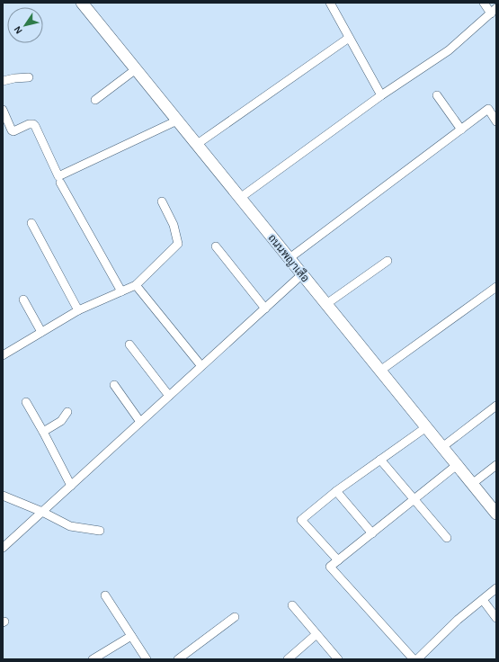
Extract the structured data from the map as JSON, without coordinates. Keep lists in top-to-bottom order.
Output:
{
  "streets": {
    "street": ["ถนนพญาเสือ"]
  },
  "north": "bottom left"
}
